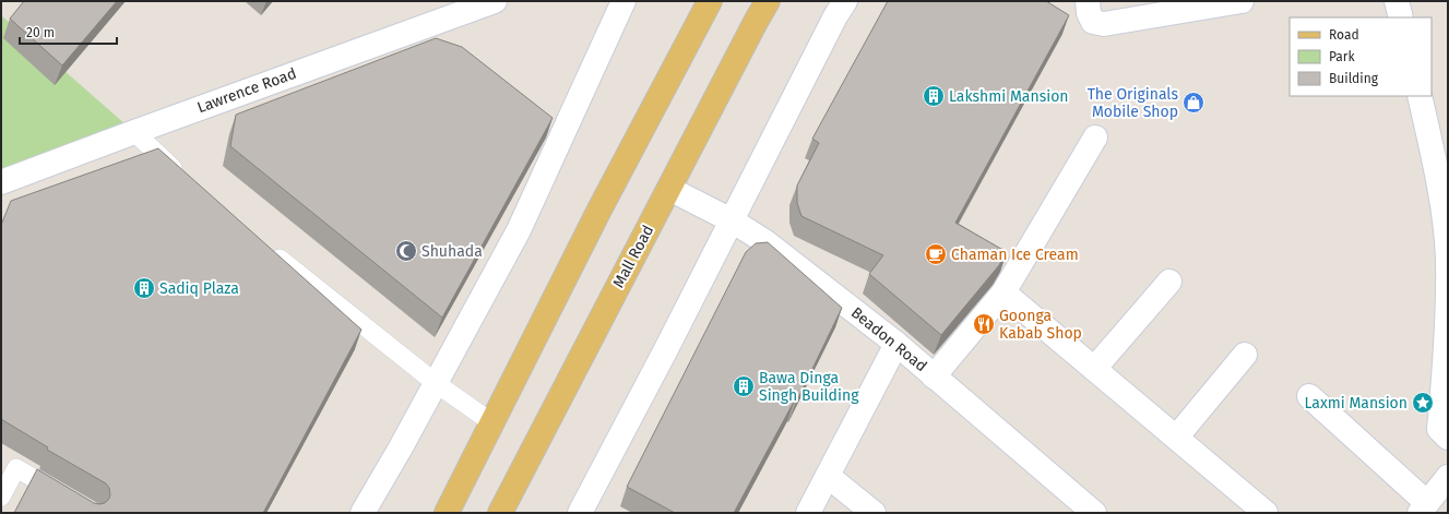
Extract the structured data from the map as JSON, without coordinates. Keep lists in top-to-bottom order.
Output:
{
  "streets": {
    "main road": ["Mall Road"],
    "street": ["Lawrence Road", "Beadon Road"]
  },
  "crossings": [
    ["Mall Road", "Beadon Road"]
  ],
  "places": {
    "building": ["Lakshmi Mansion", "Sadiq Plaza", "Bawa Dinga Singh Building"],
    "shop": ["The Originals Mobile Shop"],
    "mosque": ["Shuhada"],
    "cafe": ["Chaman Ice Cream"],
    "restaurant": ["Goonga Kabab Shop"],
    "place": ["Laxmi Mansion"]
  },
  "legend": ["Road", "Park", "Building"],
  "scale_bar": "20 m"
}
